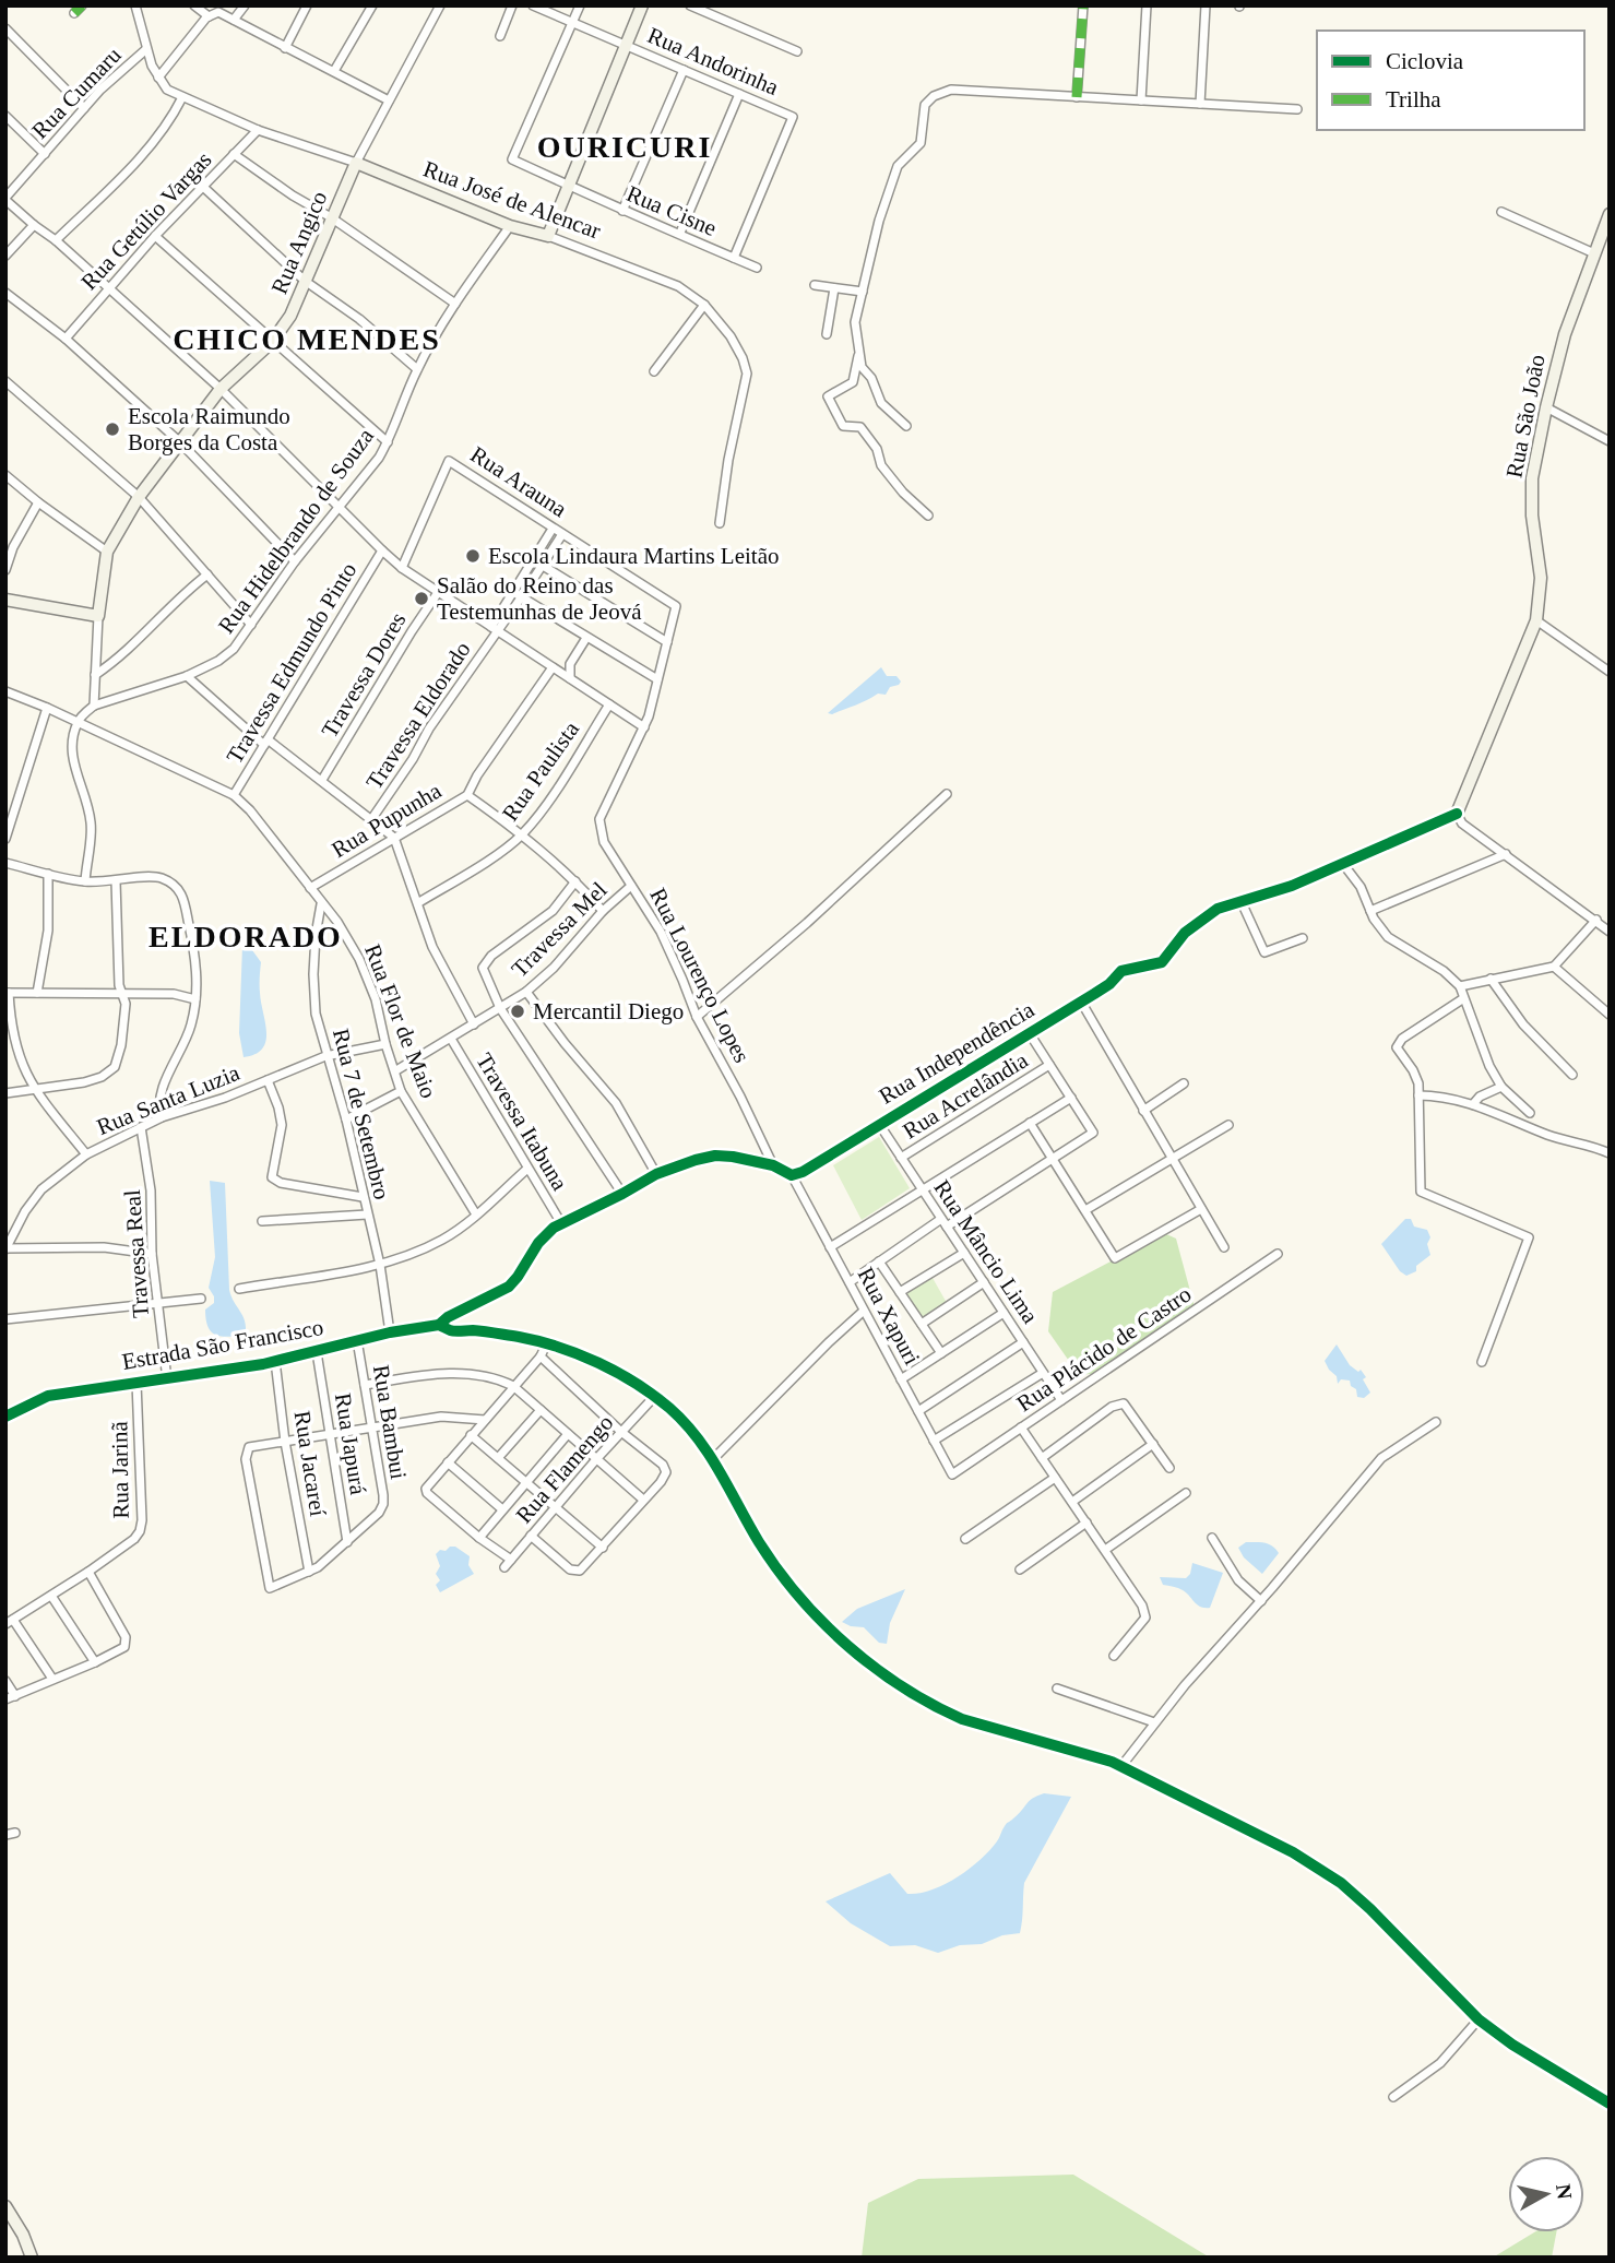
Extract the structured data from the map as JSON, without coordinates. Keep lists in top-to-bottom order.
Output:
{
  "streets": {
    "street": [
      "Rua Andorinha",
      "Rua Cumaru",
      "Rua José de Alencar",
      "Rua Cisne",
      "Rua Getúlio Vargas",
      "Rua Angico",
      "Rua São João",
      "Rua Arauna",
      "Rua Hidelbrando de Souza",
      "Travessa Edmundo Pinto",
      "Travessa Dores",
      "Travessa Eldorado",
      "Rua Paulista",
      "Rua Pupunha",
      "Travessa Mel",
      "Rua Lourenço Lopes",
      "Rua Flor de Maio",
      "Rua Independência",
      "Rua Acrelândia",
      "Rua Santa Luzia",
      "Rua 7 de Setembro",
      "Travessa Itabuna",
      "Rua Mâncio Lima",
      "Travessa Real",
      "Rua Xapuri",
      "Estrada São Francisco",
      "Rua Plácido de Castro",
      "Rua Bambui",
      "Rua Japurá",
      "Rua Jacareí",
      "Rua Flamengo",
      "Rua Jarinã"
    ]
  },
  "crossings": [
    ["Rua Andorinha", "Rua Cisne"],
    ["Rua Cumaru", "Rua José de Alencar"],
    ["Rua José de Alencar", "Rua Getúlio Vargas"],
    ["Rua José de Alencar", "Rua Angico"],
    ["Rua José de Alencar", "Rua Hidelbrando de Souza"],
    ["Rua Angico", "Rua Hidelbrando de Souza"],
    ["Rua Arauna", "Rua Lourenço Lopes"],
    ["Travessa Edmundo Pinto", "Rua Flor de Maio"],
    ["Rua Pupunha", "Rua Flor de Maio"],
    ["Travessa Mel", "Rua Lourenço Lopes"],
    ["Travessa Mel", "Rua Flor de Maio"],
    ["Travessa Mel", "Travessa Itabuna"],
    ["Rua Flor de Maio", "Rua Santa Luzia"],
    ["Rua Flor de Maio", "Rua 7 de Setembro"],
    ["Rua Independência", "Rua Mâncio Lima"],
    ["Rua Independência", "Rua Xapuri"],
    ["Rua Acrelândia", "Rua Mâncio Lima"],
    ["Rua Santa Luzia", "Rua 7 de Setembro"],
    ["Rua Santa Luzia", "Travessa Real"],
    ["Rua 7 de Setembro", "Estrada São Francisco"],
    ["Rua Mâncio Lima", "Rua Plácido de Castro"],
    ["Travessa Real", "Estrada São Francisco"],
    ["Rua Xapuri", "Rua Plácido de Castro"],
    ["Estrada São Francisco", "Rua Bambui"],
    ["Estrada São Francisco", "Rua Japurá"],
    ["Estrada São Francisco", "Rua Jacareí"],
    ["Estrada São Francisco", "Rua Jarinã"],
    ["Rua Bambui", "Rua Japurá"],
    ["Rua Bambui", "Rua Jacareí"]
  ],
  "districts": ["OURICURI", "CHICO MENDES", "ELDORADO"],
  "places": [
    "Escola Raimundo Borges da Costa",
    "Escola Lindaura Martins Leitão",
    "Salão do Reino das Testemunhas de Jeová",
    "Mercantil Diego"
  ],
  "legend": ["Ciclovia", "Trilha"],
  "north": "right"
}
